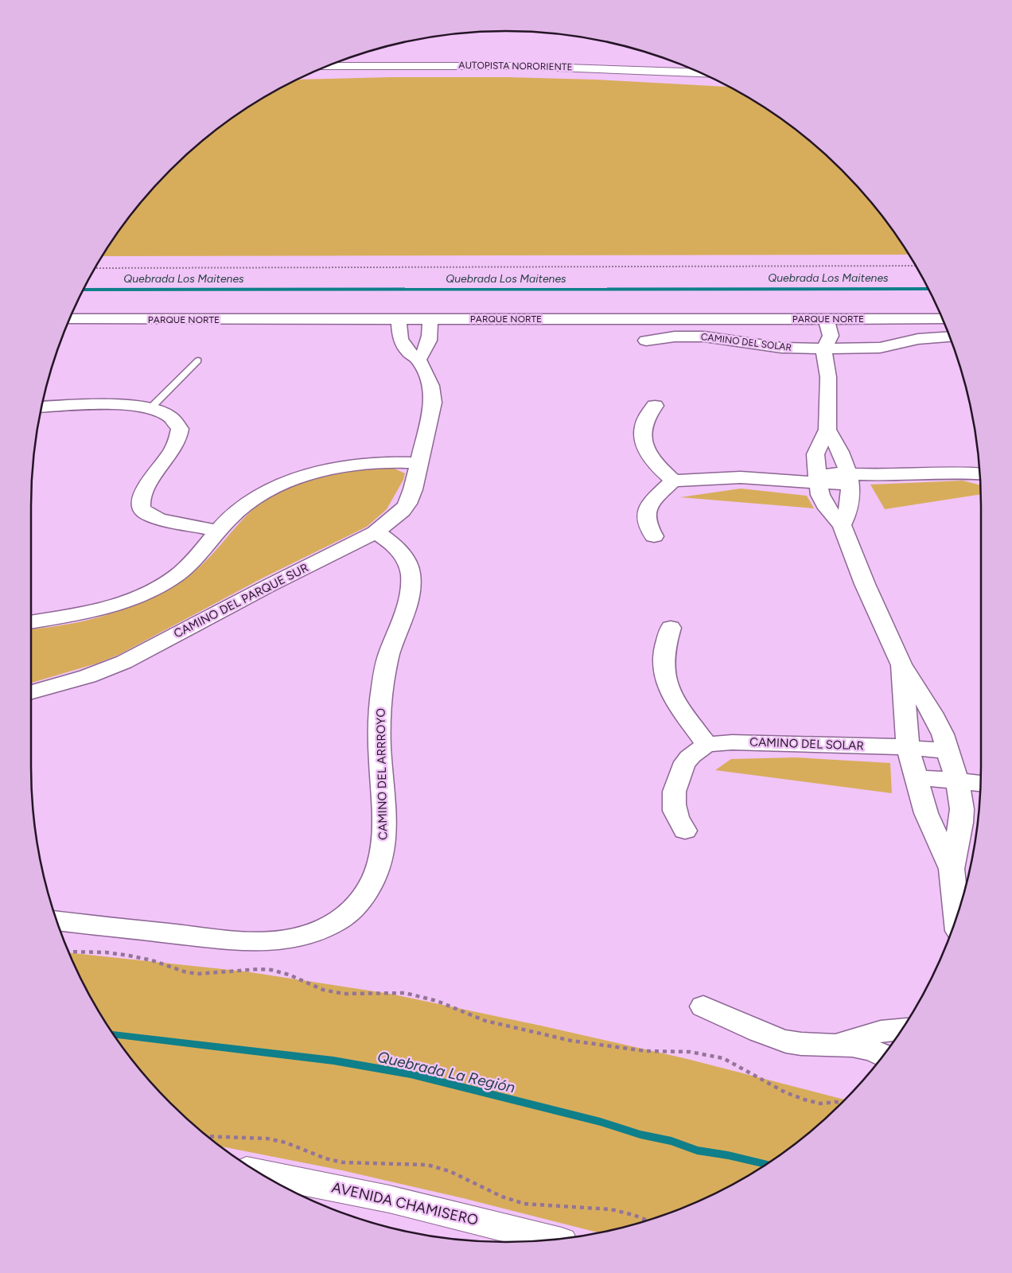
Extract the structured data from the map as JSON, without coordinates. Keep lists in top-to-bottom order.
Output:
{
  "streets": {
    "main road": ["AUTOPISTA NORORIENTE", "AVENIDA CHAMISERO"],
    "street": [
      "PARQUE NORTE",
      "CAMINO DEL SOLAR",
      "CAMINO DEL PARQUE SUR",
      "CAMINO DEL ARRROYO"
    ]
  },
  "crossings": [
    ["PARQUE NORTE", "CAMINO DEL SOLAR"],
    ["CAMINO DEL PARQUE SUR", "CAMINO DEL ARRROYO"]
  ],
  "water": ["Quebrada Los Maitenes", "Quebrada La Región"]
}
